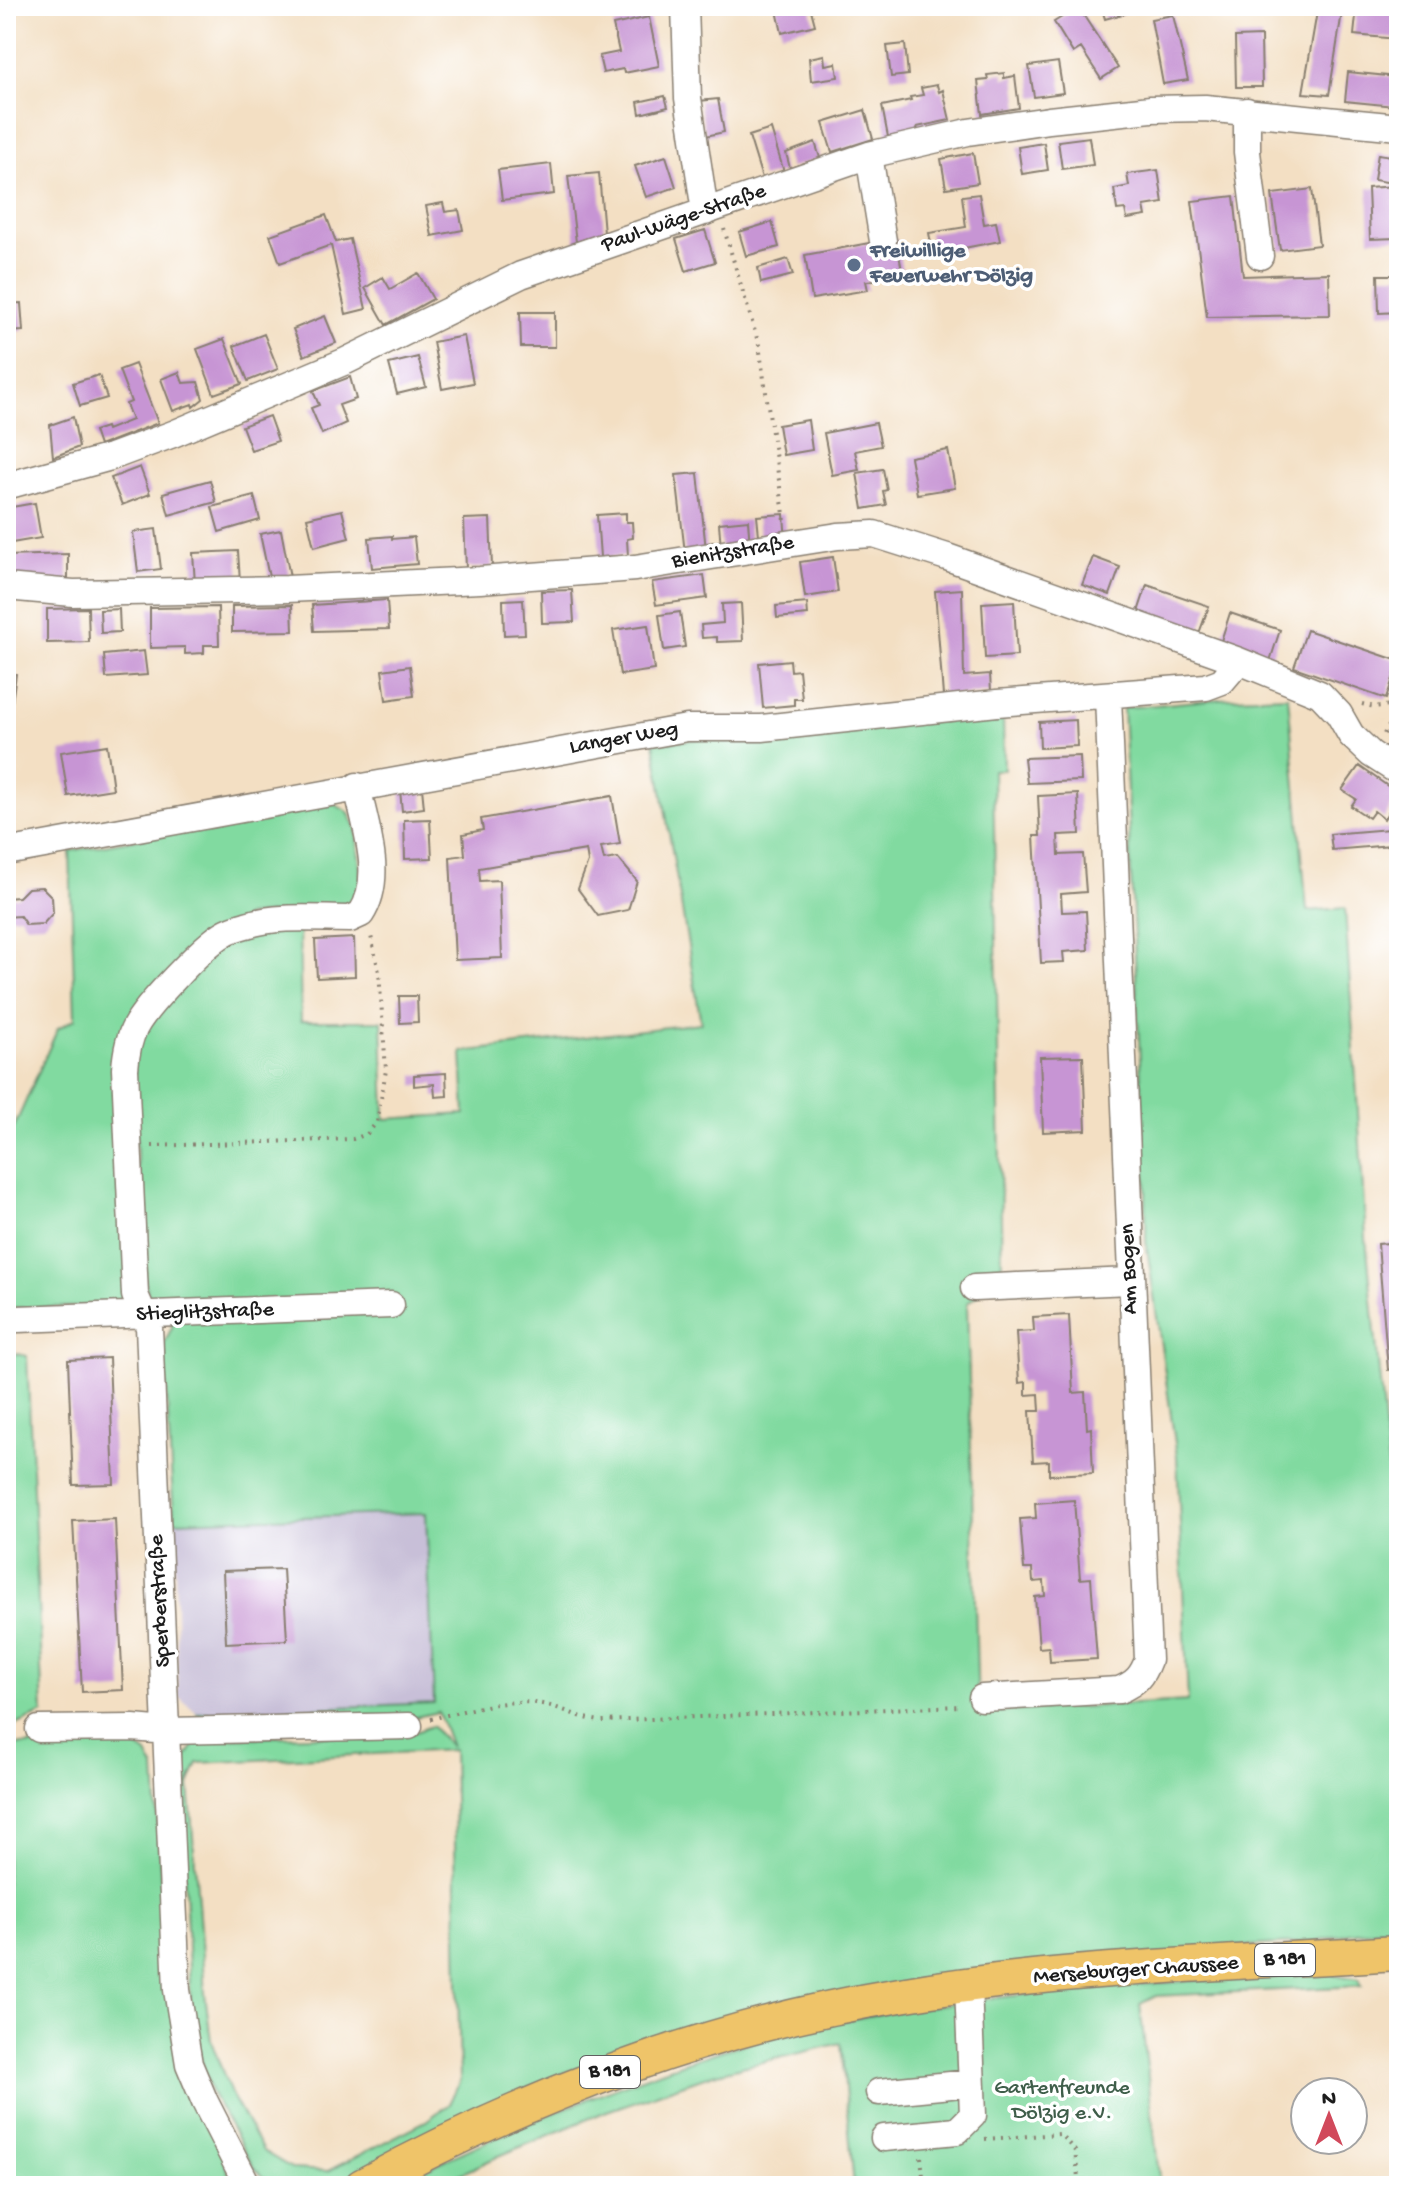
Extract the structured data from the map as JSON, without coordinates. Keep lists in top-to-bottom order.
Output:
{
  "streets": {
    "main road": ["B 181", "Merseburger Chaussee"],
    "street": [
      "Paul-Wäge-Straße",
      "Bienitzstraße",
      "Langer Weg",
      "Am Bogen",
      "Stieglitzstraße",
      "Sperberstraße"
    ]
  },
  "crossings": [
    ["Bienitzstraße", "Langer Weg"],
    ["Langer Weg", "Am Bogen"],
    ["Stieglitzstraße", "Sperberstraße"]
  ],
  "parks": ["Gartenfreunde Dölzig e.V."],
  "places": ["Freiwillige Feuerwehr Dölzig"],
  "north": "top"
}
